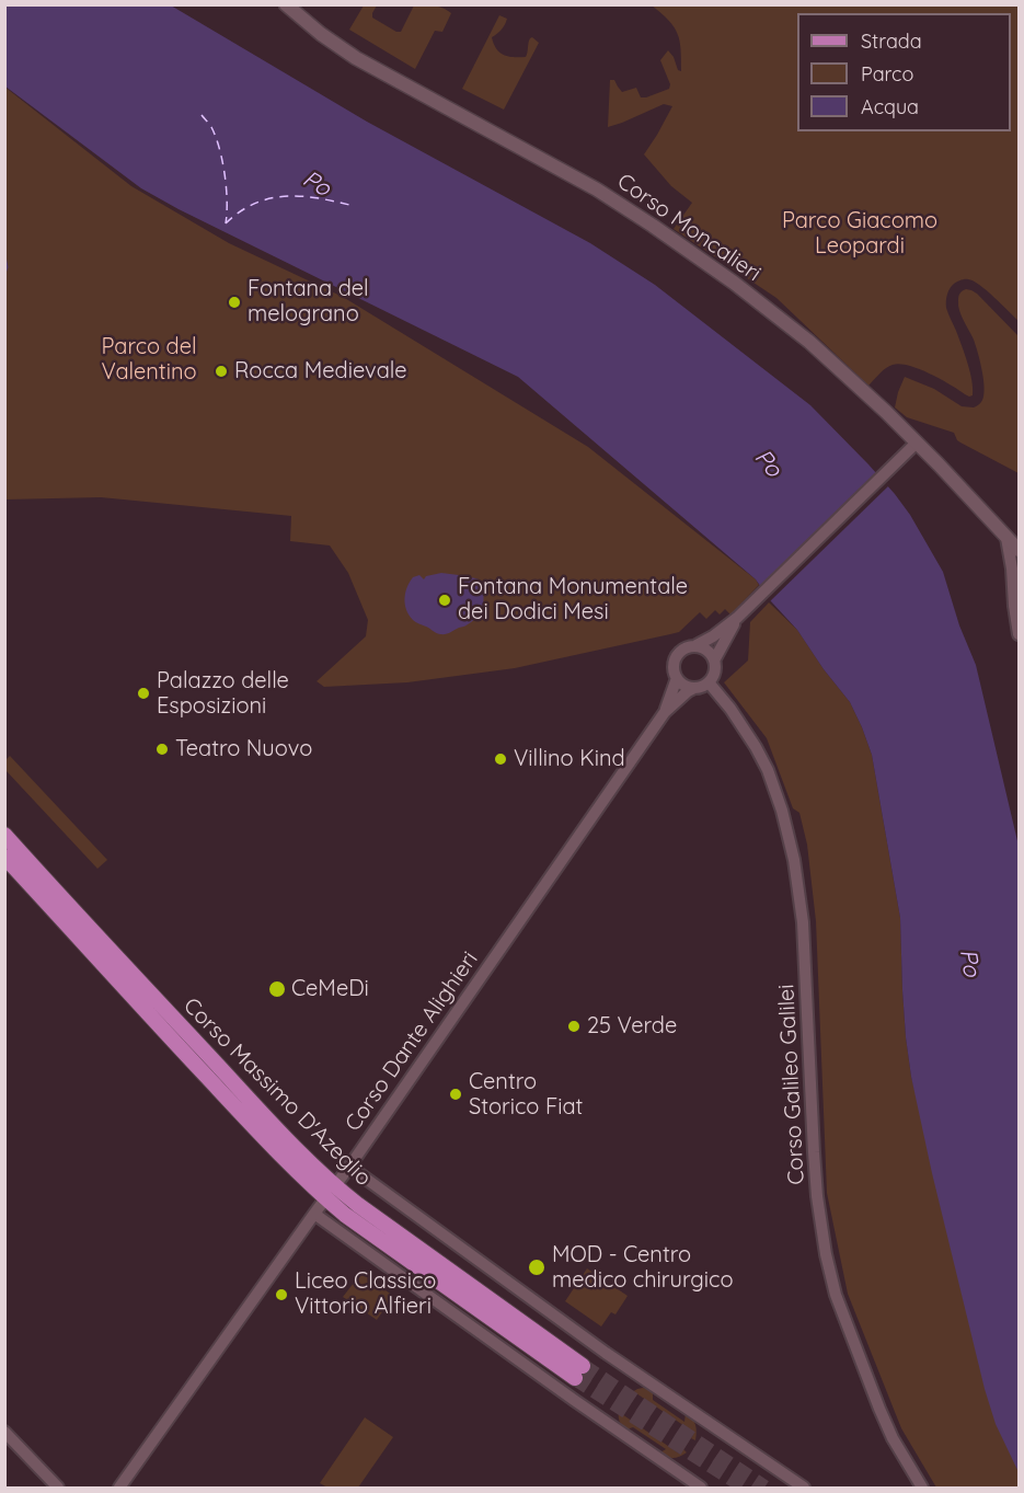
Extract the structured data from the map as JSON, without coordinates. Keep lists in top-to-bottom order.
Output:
{
  "streets": {
    "main road": ["Corso Moncalieri", "Corso Massimo D'Azeglio"],
    "street": ["Corso Dante Alighieri", "Corso Galileo Galilei"]
  },
  "crossings": [
    ["Corso Dante Alighieri", "Corso Galileo Galilei"],
    ["Corso Dante Alighieri", "Corso Massimo D'Azeglio"]
  ],
  "water": ["Po"],
  "parks": ["Parco Giacomo Leopardi", "Parco del Valentino"],
  "places": [
    "Fontana del melograno",
    "Rocca Medievale",
    "Fontana Monumentale dei Dodici Mesi",
    "Palazzo delle Esposizioni",
    "Teatro Nuovo",
    "Villino Kind",
    "CeMeDi",
    "25 Verde",
    "Centro Storico Fiat",
    "MOD - Centro medico chirurgico",
    "Liceo Classico Vittorio Alfieri"
  ],
  "legend": ["Strada", "Parco", "Acqua"]
}
